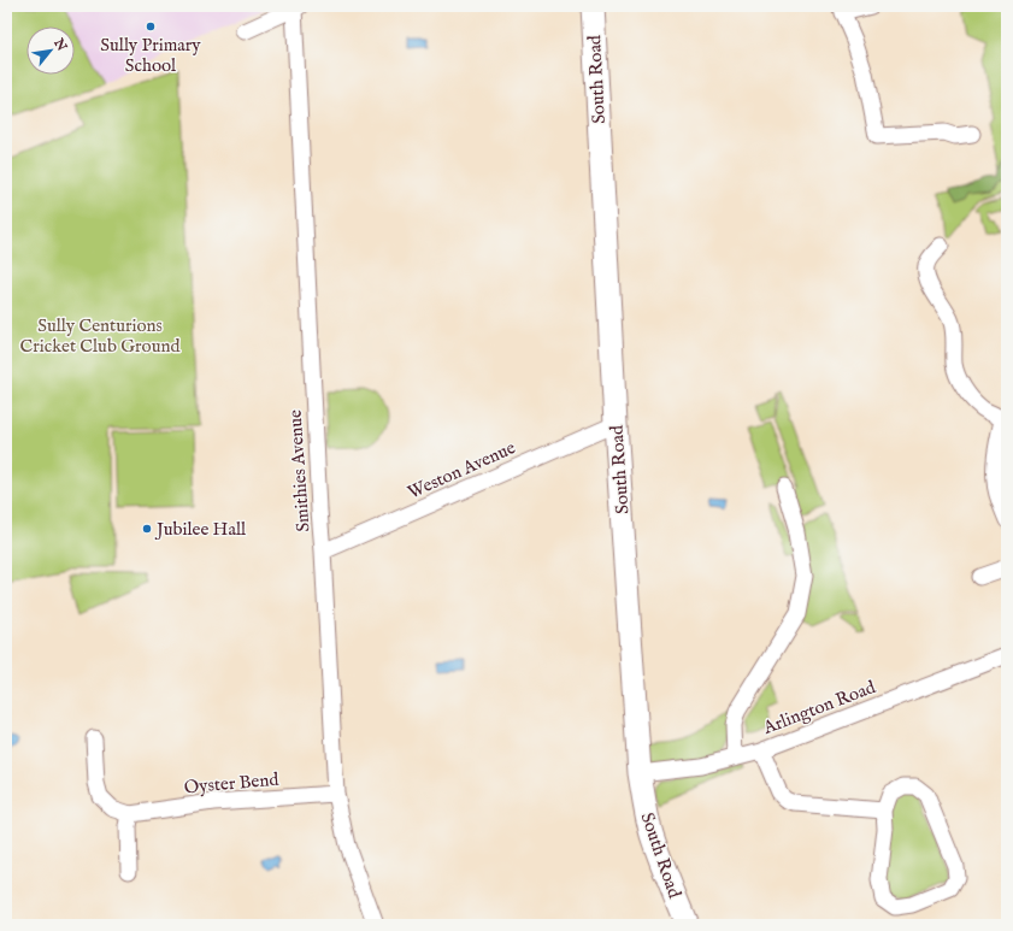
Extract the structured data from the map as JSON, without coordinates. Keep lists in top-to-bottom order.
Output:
{
  "streets": {
    "main road": ["South Road"],
    "street": [
      "Weston Avenue",
      "Smithies Avenue",
      "Arlington Road",
      "Oyster Bend"
    ]
  },
  "crossings": [
    ["South Road", "Weston Avenue"],
    ["South Road", "Arlington Road"],
    ["Weston Avenue", "Smithies Avenue"],
    ["Smithies Avenue", "Oyster Bend"]
  ],
  "parks": ["Sully Centurions Cricket Club Ground"],
  "places": ["Sully Primary School", "Jubilee Hall"],
  "north": "top right"
}
